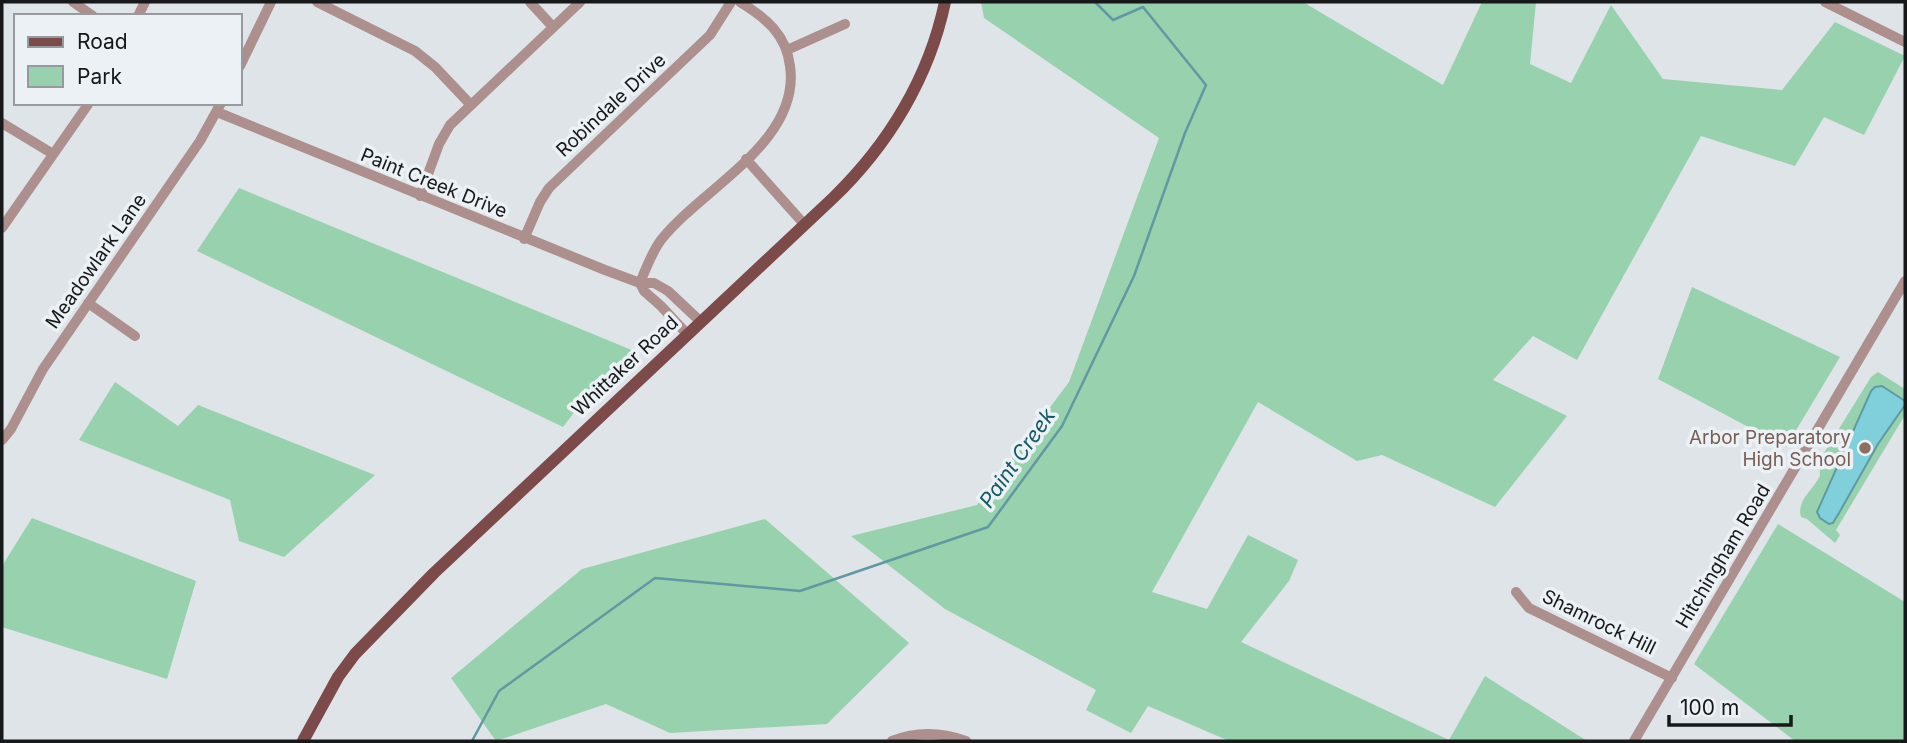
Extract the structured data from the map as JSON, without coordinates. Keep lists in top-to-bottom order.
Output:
{
  "streets": {
    "main road": ["Whittaker Road"],
    "street": [
      "Robindale Drive",
      "Paint Creek Drive",
      "Meadowlark Lane",
      "Hitchingham Road",
      "Shamrock Hill"
    ]
  },
  "crossings": [
    ["Robindale Drive", "Paint Creek Drive"],
    ["Paint Creek Drive", "Meadowlark Lane"],
    ["Paint Creek Drive", "Whittaker Road"],
    ["Hitchingham Road", "Shamrock Hill"]
  ],
  "water": ["Paint Creek"],
  "places": ["Arbor Preparatory High School"],
  "legend": ["Road", "Park"],
  "scale_bar": "100 m"
}
